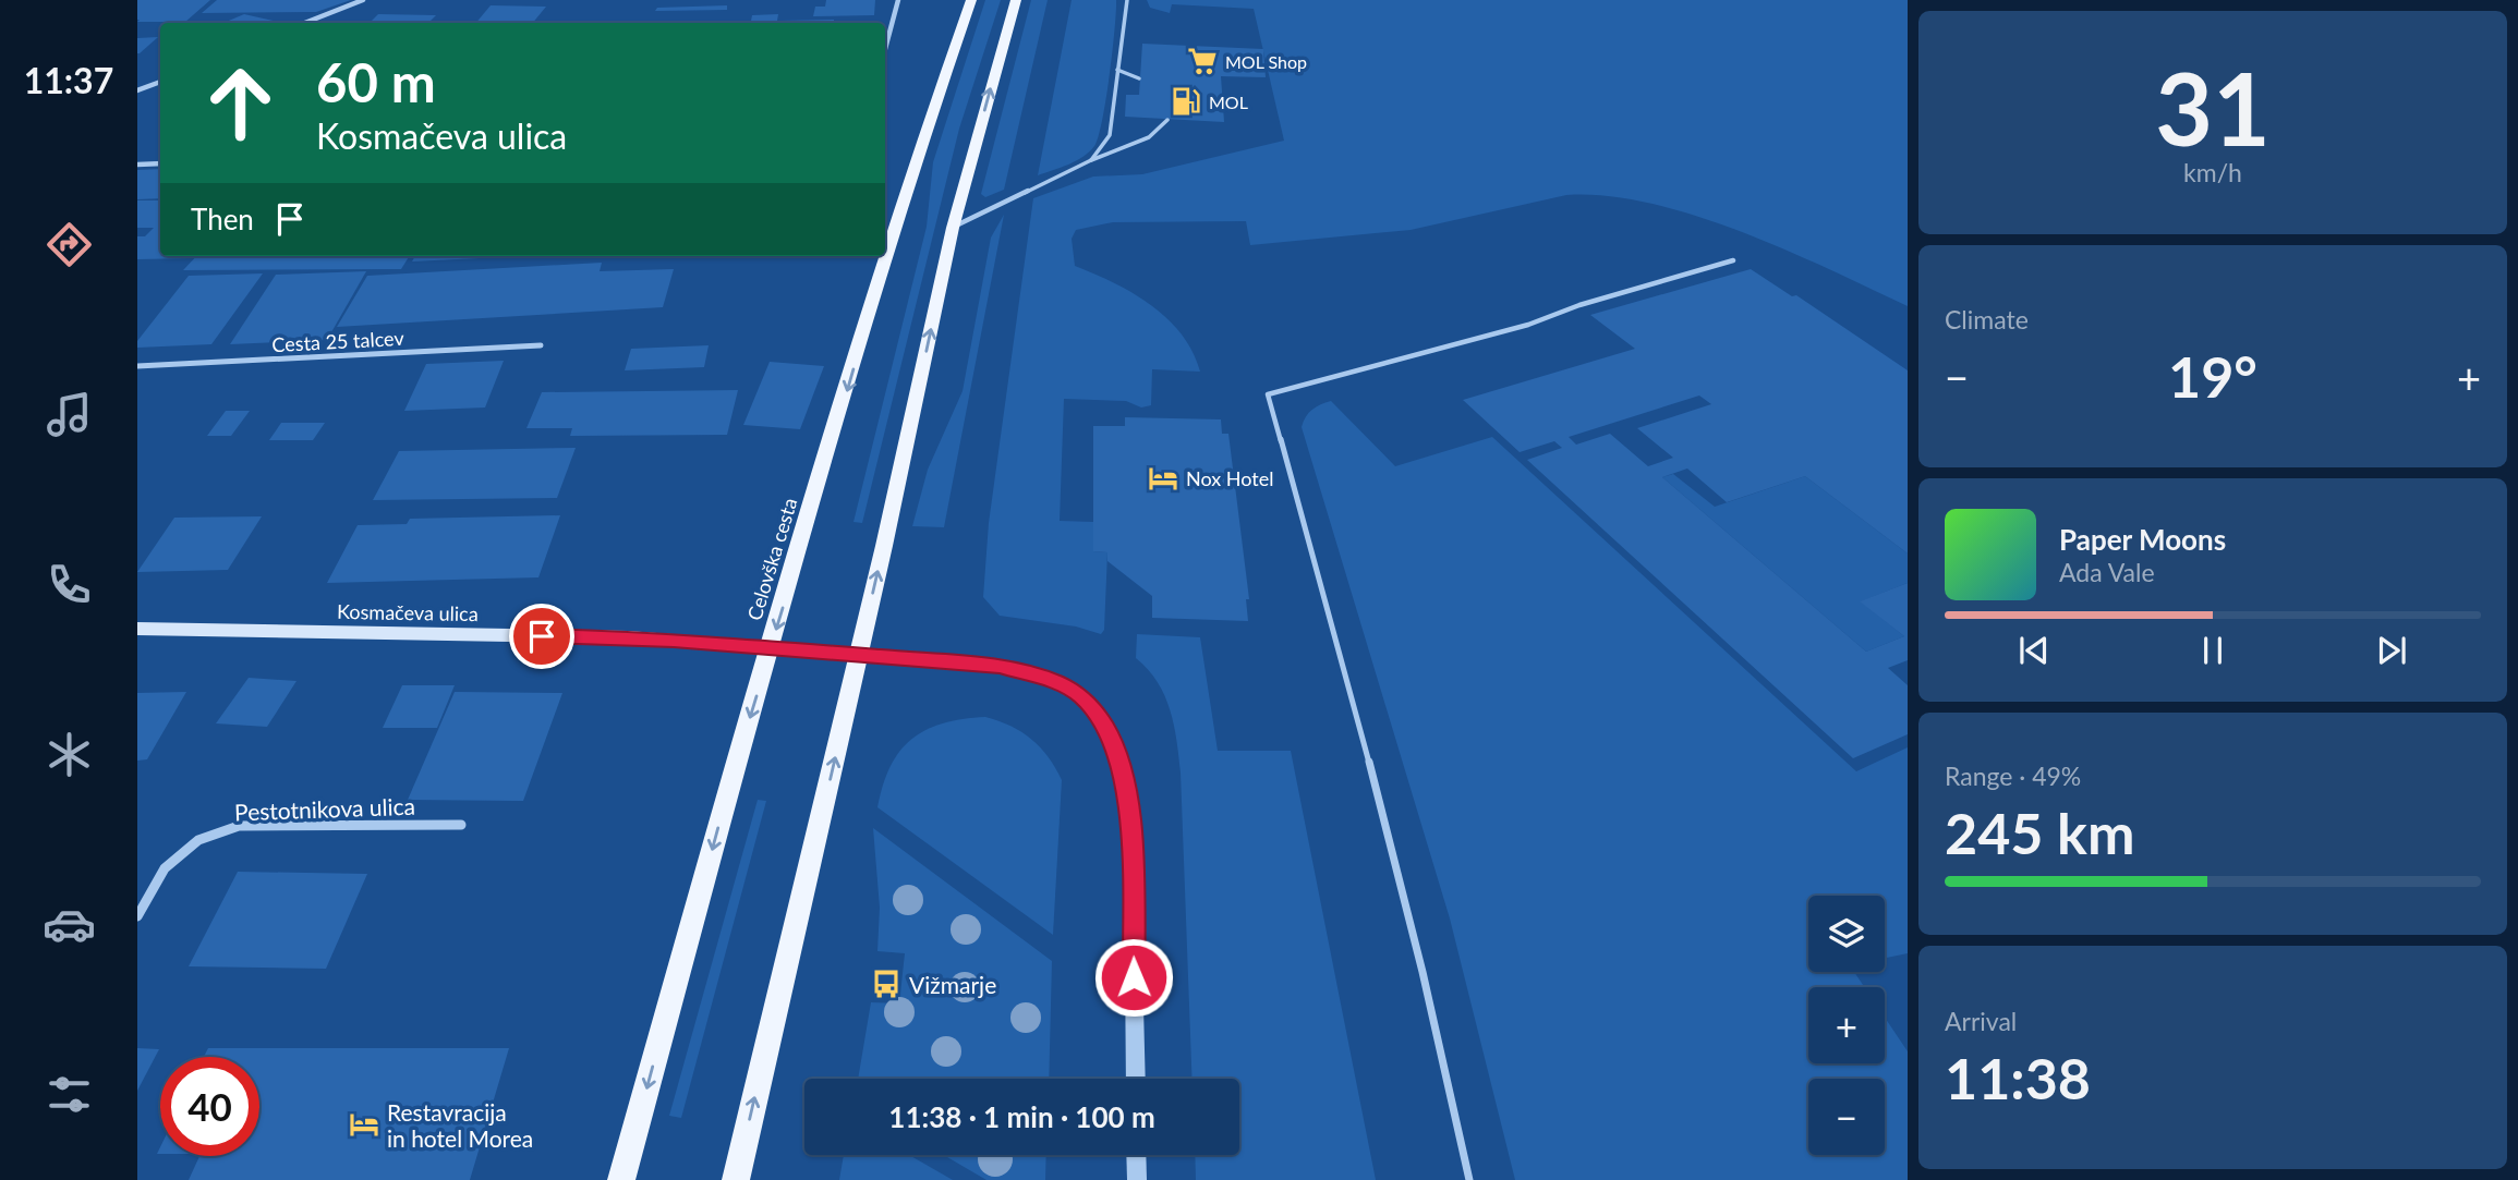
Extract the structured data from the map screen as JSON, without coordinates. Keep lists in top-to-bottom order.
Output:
{
  "streets": {
    "main road": ["Celovška cesta", "Kosmačeva ulica"],
    "street": ["Cesta 25 talcev", "Pestotnikova ulica"]
  },
  "crossings": [
    ["Celovška cesta", "Kosmačeva ulica"]
  ],
  "places": {
    "supermarket": ["MOL Shop"],
    "fuel station": ["MOL"],
    "hotel": ["Nox Hotel", "Restavracija in hotel Morea"],
    "bus stop": ["Vižmarje"]
  },
  "page": {
    "tabs": "11:37",
    "tile": [
      ["31", "km/h"],
      "Climate",
      ["Range · 49%", "245 km"],
      ["Arrival", "11:38"]
    ],
    "turn": ["60 m", "Kosmačeva ulica"],
    "then": "Then",
    "heat": ["−", "19°", "+"],
    "song": ["Paper Moons", "Ada Vale"],
    "map_buttons": ["+", "−"],
    "limit": "40",
    "trip": "11:38 · 1 min · 100 m"
  }
}
